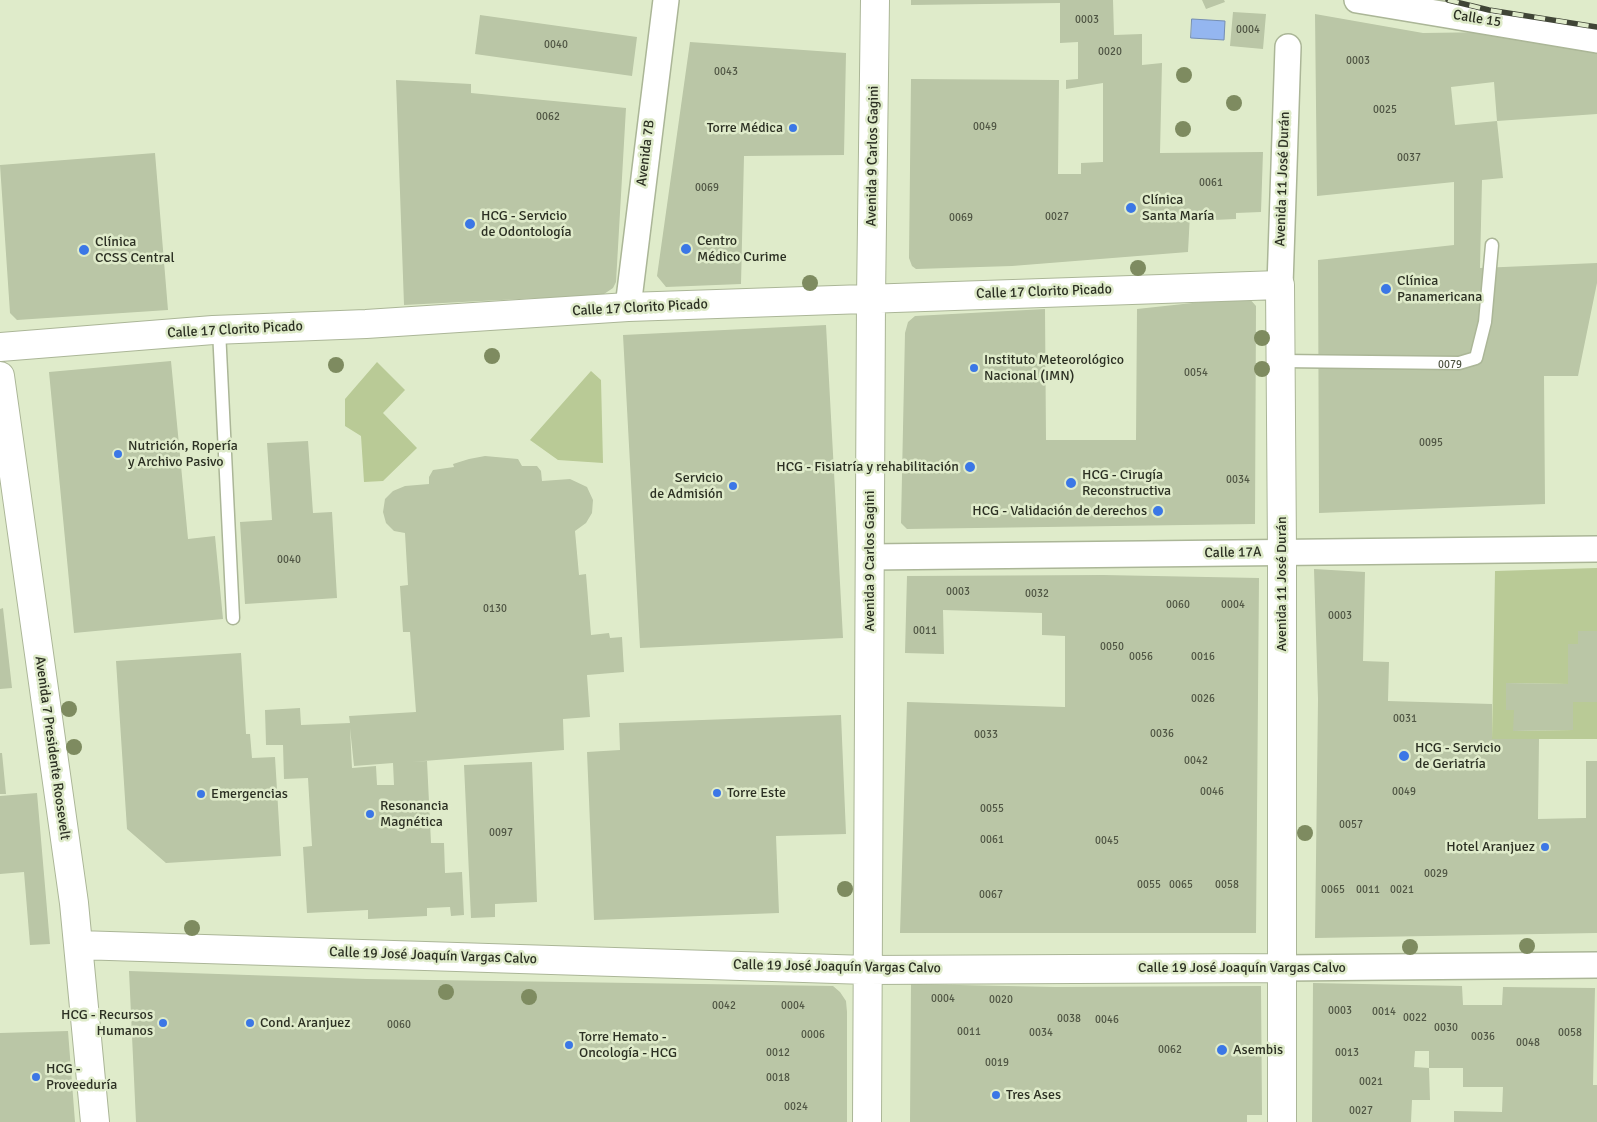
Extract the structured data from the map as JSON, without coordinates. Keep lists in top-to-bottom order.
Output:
{
  "streets": {
    "street": [
      "Calle 15",
      "Avenida 7B",
      "Avenida 9 Carlos Gagini",
      "Avenida 11 José Durán",
      "Calle 17 Clorito Picado",
      "Calle 17A",
      "Avenida 7 Presidente Roosevelt",
      "Calle 19 José Joaquín Vargas Calvo"
    ]
  },
  "crossings": [
    ["Avenida 7B", "Calle 17 Clorito Picado"],
    ["Avenida 9 Carlos Gagini", "Calle 17 Clorito Picado"],
    ["Avenida 9 Carlos Gagini", "Calle 17A"],
    ["Avenida 9 Carlos Gagini", "Calle 19 José Joaquín Vargas Calvo"],
    ["Avenida 11 José Durán", "Calle 17 Clorito Picado"],
    ["Avenida 11 José Durán", "Calle 17A"],
    ["Avenida 11 José Durán", "Calle 19 José Joaquín Vargas Calvo"],
    ["Avenida 7 Presidente Roosevelt", "Calle 19 José Joaquín Vargas Calvo"]
  ],
  "places": [
    "Torre Médica",
    "Clínica Santa María",
    "HCG - Servicio de Odontología",
    "Centro Médico Curime",
    "Clínica CCSS Central",
    "Clínica Panamericana",
    "Instituto Meteorológico Nacional (IMN)",
    "Nutrición, Ropería y Archivo Pasivo",
    "HCG - Fisiatría y rehabilitación",
    "HCG - Cirugía Reconstructiva",
    "Servicio de Admisión",
    "HCG - Validación de derechos",
    "HCG - Servicio de Geriatría",
    "Torre Este",
    "Emergencias",
    "Resonancia Magnética",
    "Hotel Aranjuez",
    "HCG - Recursos Humanos",
    "Cond. Aranjuez",
    "Torre Hemato - Oncología - HCG",
    "Asembis",
    "HCG - Proveeduría",
    "Tres Ases"
  ],
  "house_numbers": [
    "0003",
    "0004",
    "0040",
    "0020",
    "0003",
    "0043",
    "0025",
    "0062",
    "0049",
    "0037",
    "0061",
    "0069",
    "0027",
    "0069",
    "0079",
    "0054",
    "0095",
    "0034",
    "0040",
    "0003",
    "0032",
    "0060",
    "0004",
    "0130",
    "0003",
    "0011",
    "0050",
    "0056",
    "0016",
    "0026",
    "0031",
    "0036",
    "0033",
    "0042",
    "0046",
    "0049",
    "0055",
    "0057",
    "0097",
    "0061",
    "0045",
    "0029",
    "0055",
    "0065",
    "0058",
    "0065",
    "0011",
    "0021",
    "0067",
    "0004",
    "0020",
    "0042",
    "0004",
    "0003",
    "0014",
    "0022",
    "0038",
    "0046",
    "0060",
    "0030",
    "0011",
    "0034",
    "0058",
    "0006",
    "0036",
    "0048",
    "0062",
    "0012",
    "0013",
    "0019",
    "0018",
    "0021",
    "0024",
    "0027"
  ]
}
